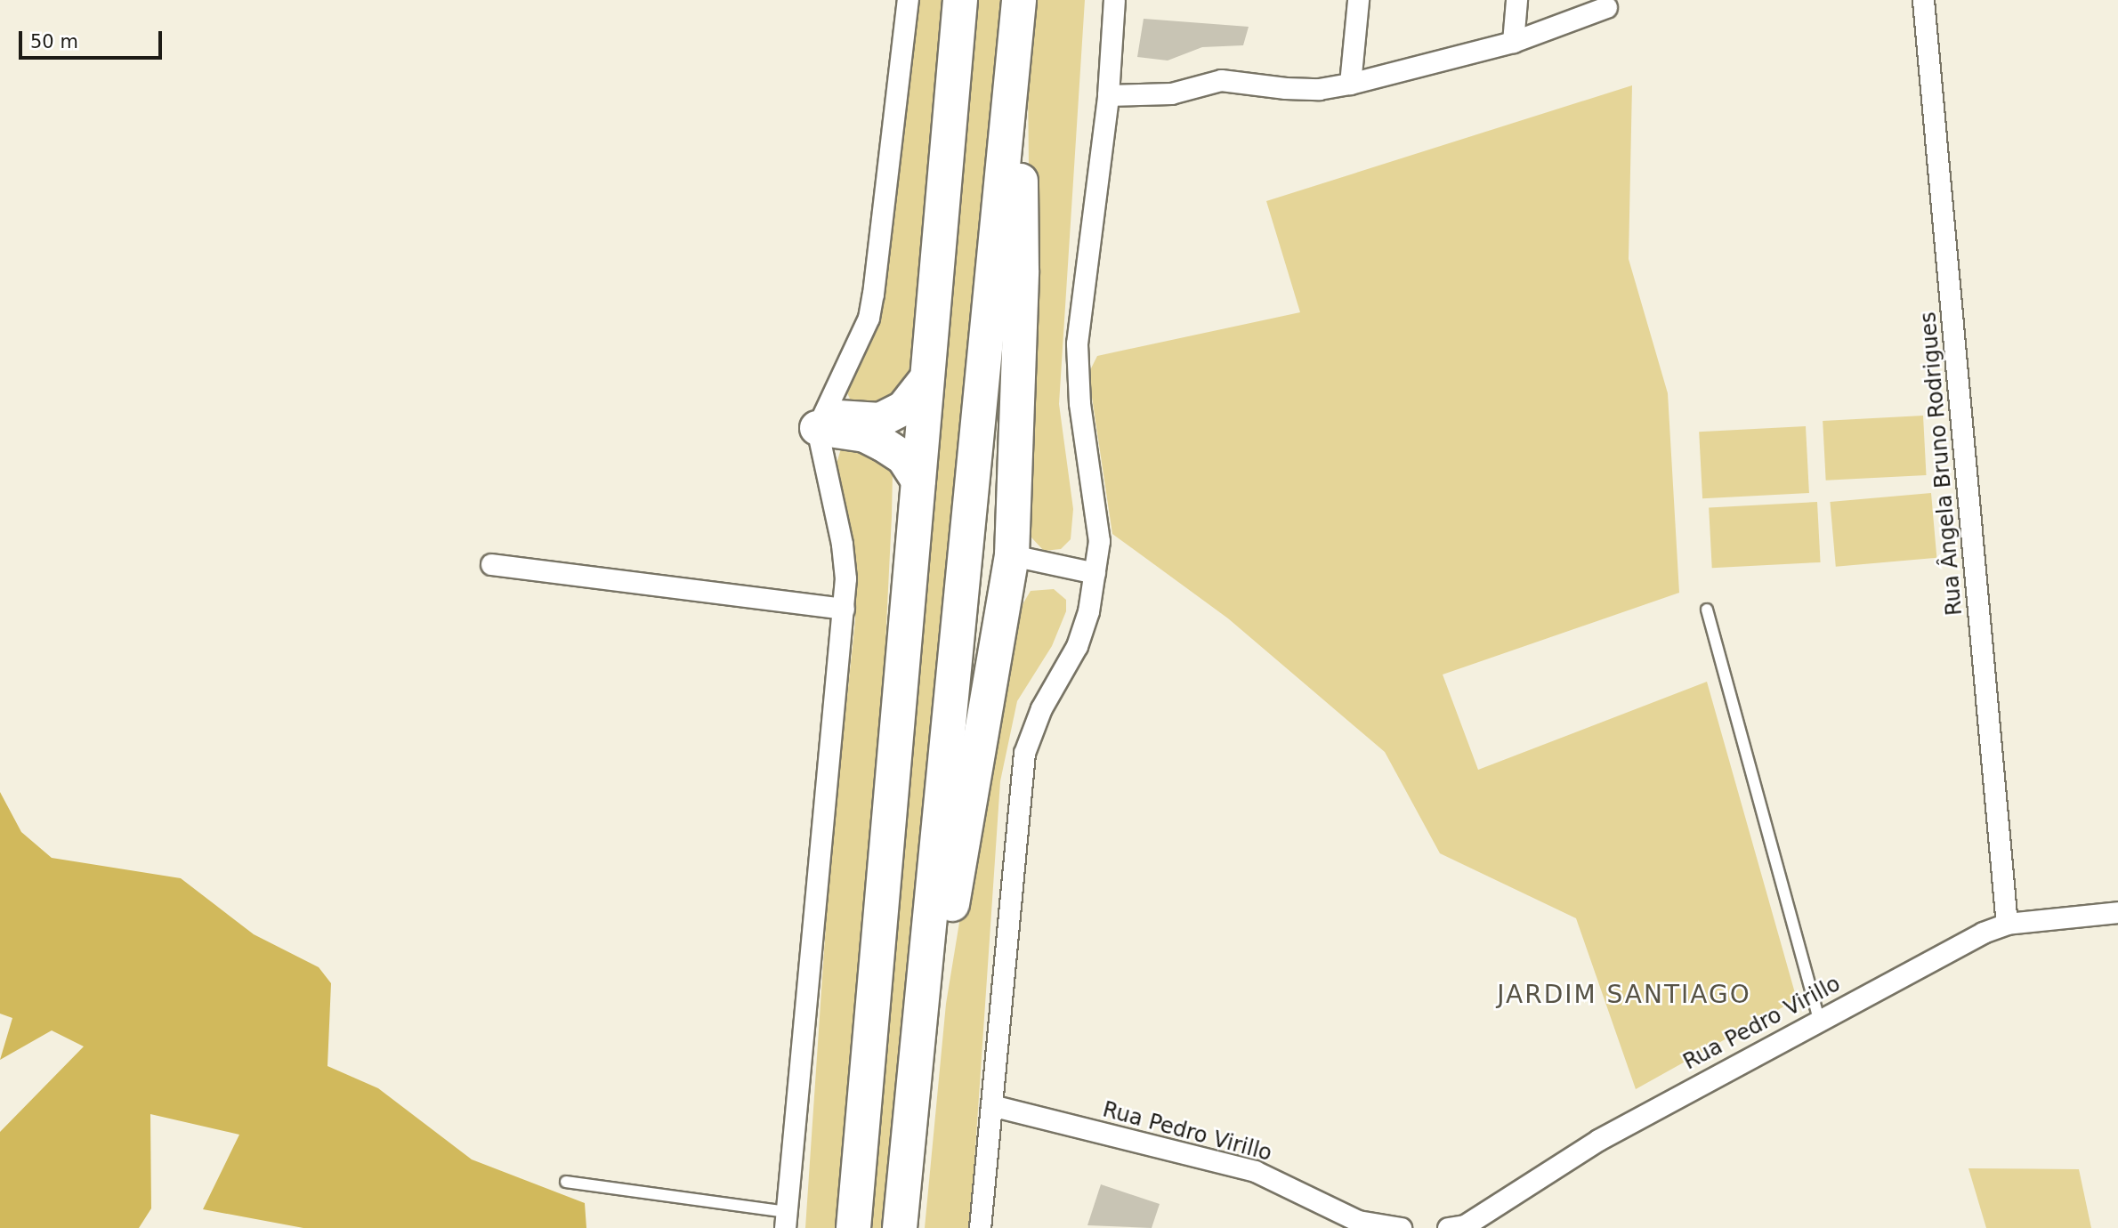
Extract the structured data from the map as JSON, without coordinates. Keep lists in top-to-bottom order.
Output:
{
  "streets": {
    "street": ["Rua Ângela Bruno Rodrigues", "Rua Pedro Virillo"]
  },
  "crossings": [
    ["Rua Ângela Bruno Rodrigues", "Rua Pedro Virillo"]
  ],
  "districts": ["JARDIM SANTIAGO"],
  "scale_bar": "50 m"
}
